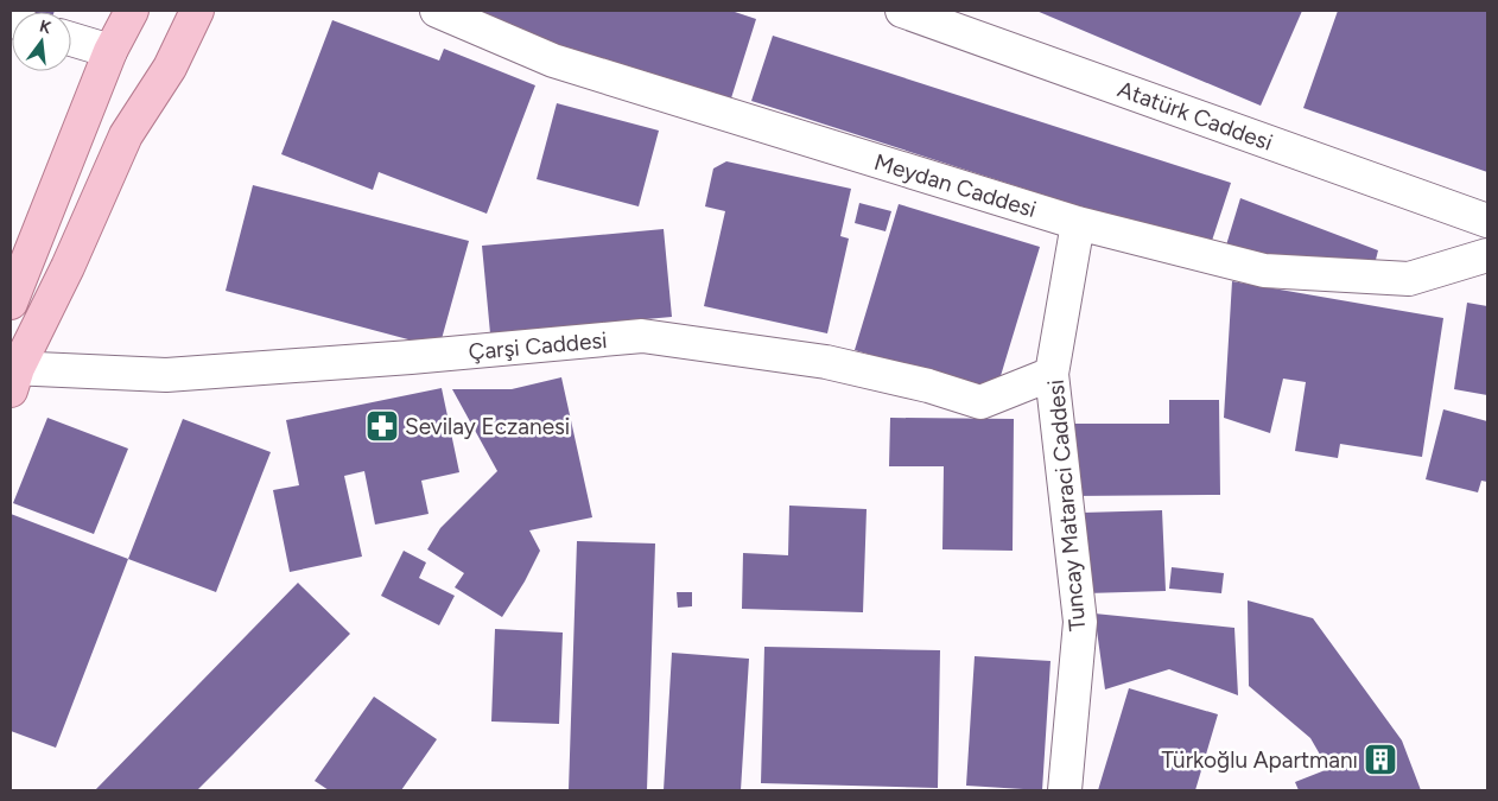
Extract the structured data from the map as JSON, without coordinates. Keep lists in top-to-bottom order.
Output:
{
  "streets": {
    "street": [
      "Atatürk Caddesi",
      "Meydan Caddesi",
      "Çarşi Caddesi",
      "Tuncay Mataraci Caddesi"
    ]
  },
  "crossings": [
    ["Meydan Caddesi", "Tuncay Mataraci Caddesi"],
    ["Çarşi Caddesi", "Tuncay Mataraci Caddesi"]
  ],
  "places": {
    "pharmacy": ["Sevilay Eczanesi"],
    "building": ["Türkoğlu Apartmanı"]
  },
  "north": "top"
}
